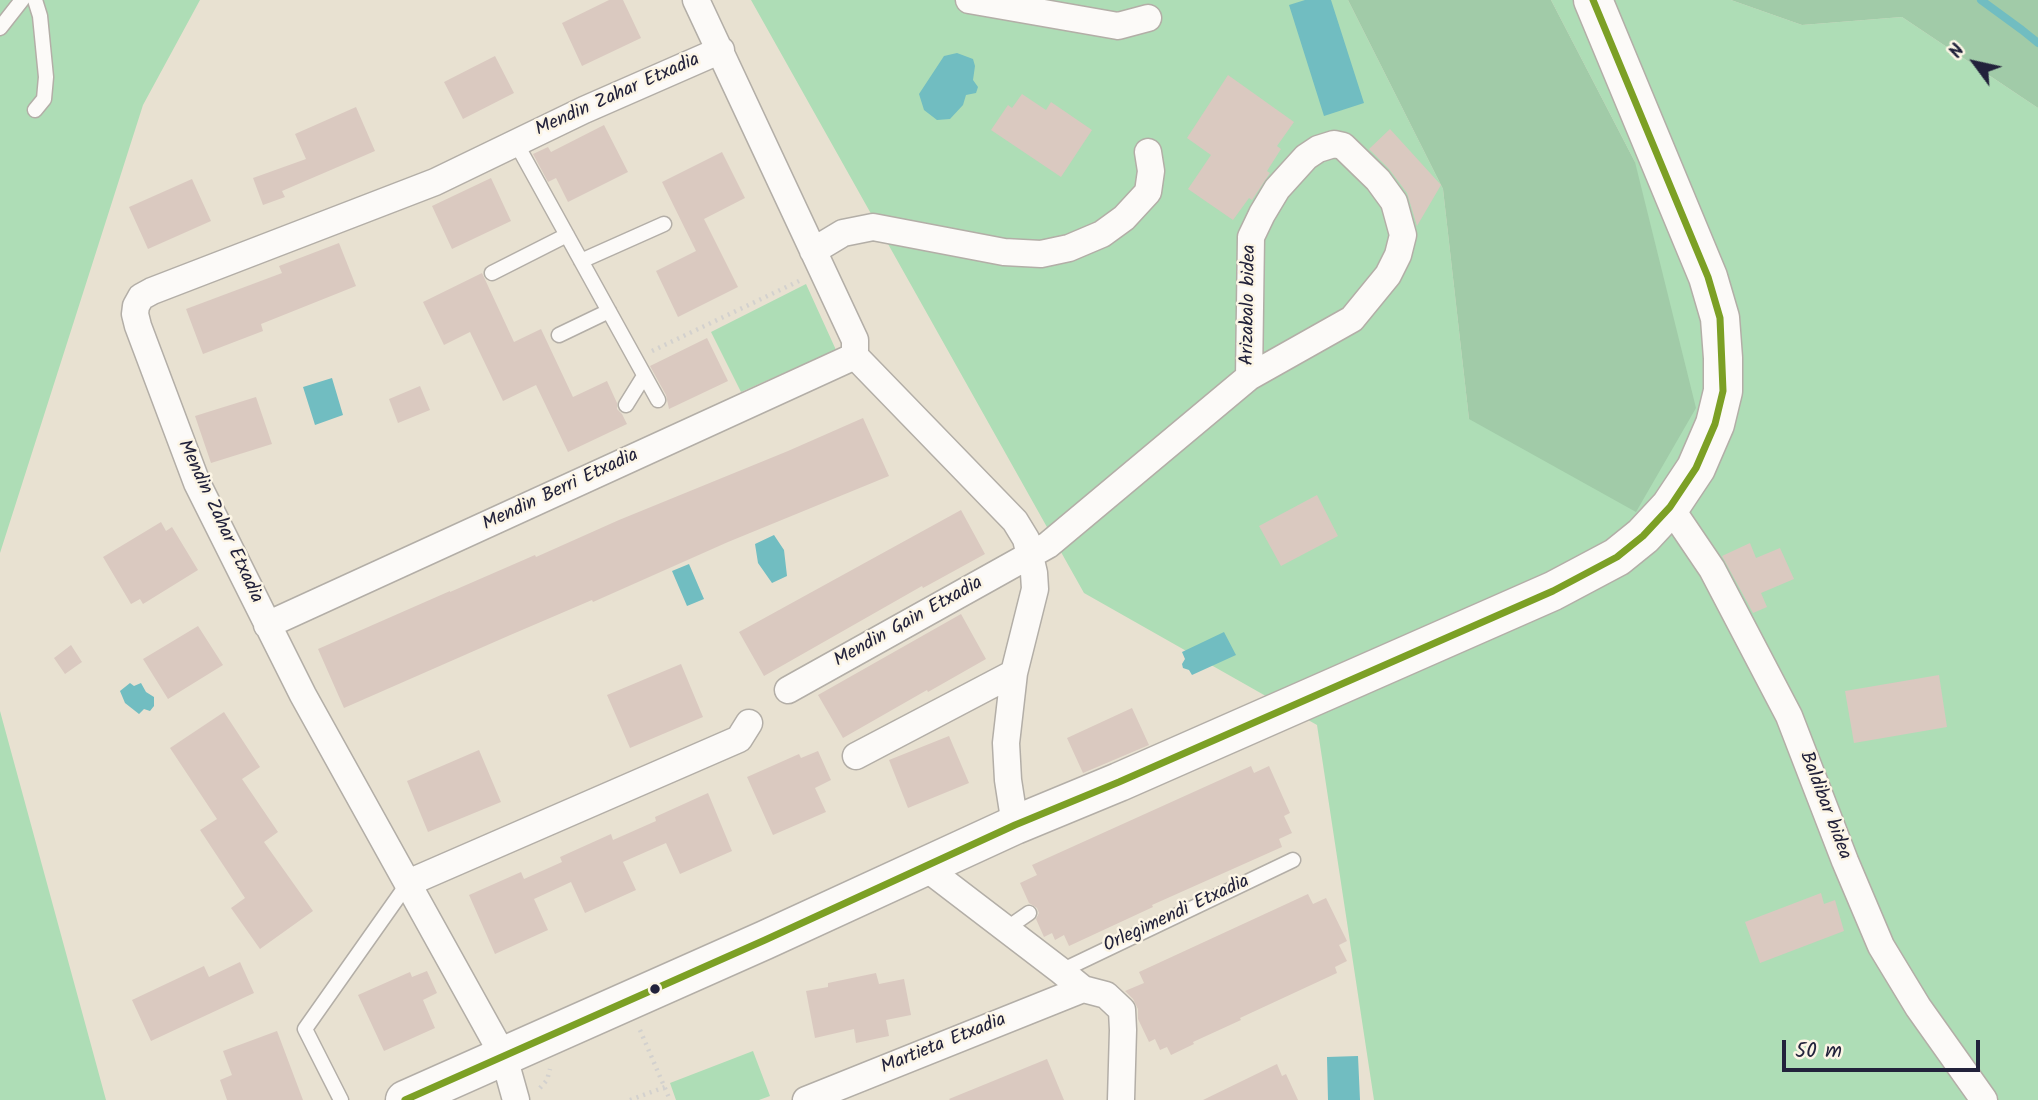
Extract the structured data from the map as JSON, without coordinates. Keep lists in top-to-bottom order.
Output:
{
  "streets": {
    "street": [
      "Mendin Zahar Etxadia",
      "Arizabalo bidea",
      "Mendin Berri Etxadia",
      "Mendin Gain Etxadia",
      "Baldibar bidea",
      "Martieta Etxadia"
    ],
    "lane": ["Orlegimendi Etxadia"]
  },
  "crossings": [
    ["Mendin Zahar Etxadia", "Mendin Berri Etxadia"],
    ["Arizabalo bidea", "Mendin Gain Etxadia"]
  ],
  "scale_bar": "50 m",
  "north": "top left"
}
